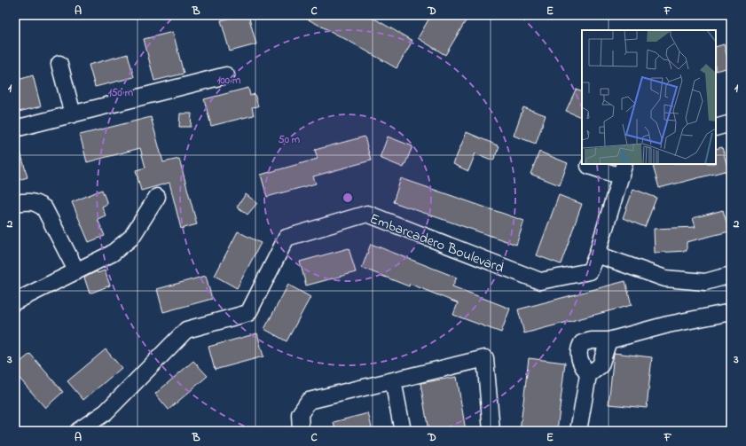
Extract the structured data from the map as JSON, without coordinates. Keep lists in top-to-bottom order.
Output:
{
  "streets": {
    "street": ["Embarcadero Boulevard"]
  },
  "grid": {
    "columns": [
      "A",
      "B",
      "C",
      "D",
      "E",
      "F"
    ],
    "rows": ["1", "2", "3"]
  },
  "rings": ["100 m", "150 m", "50 m"]
}
